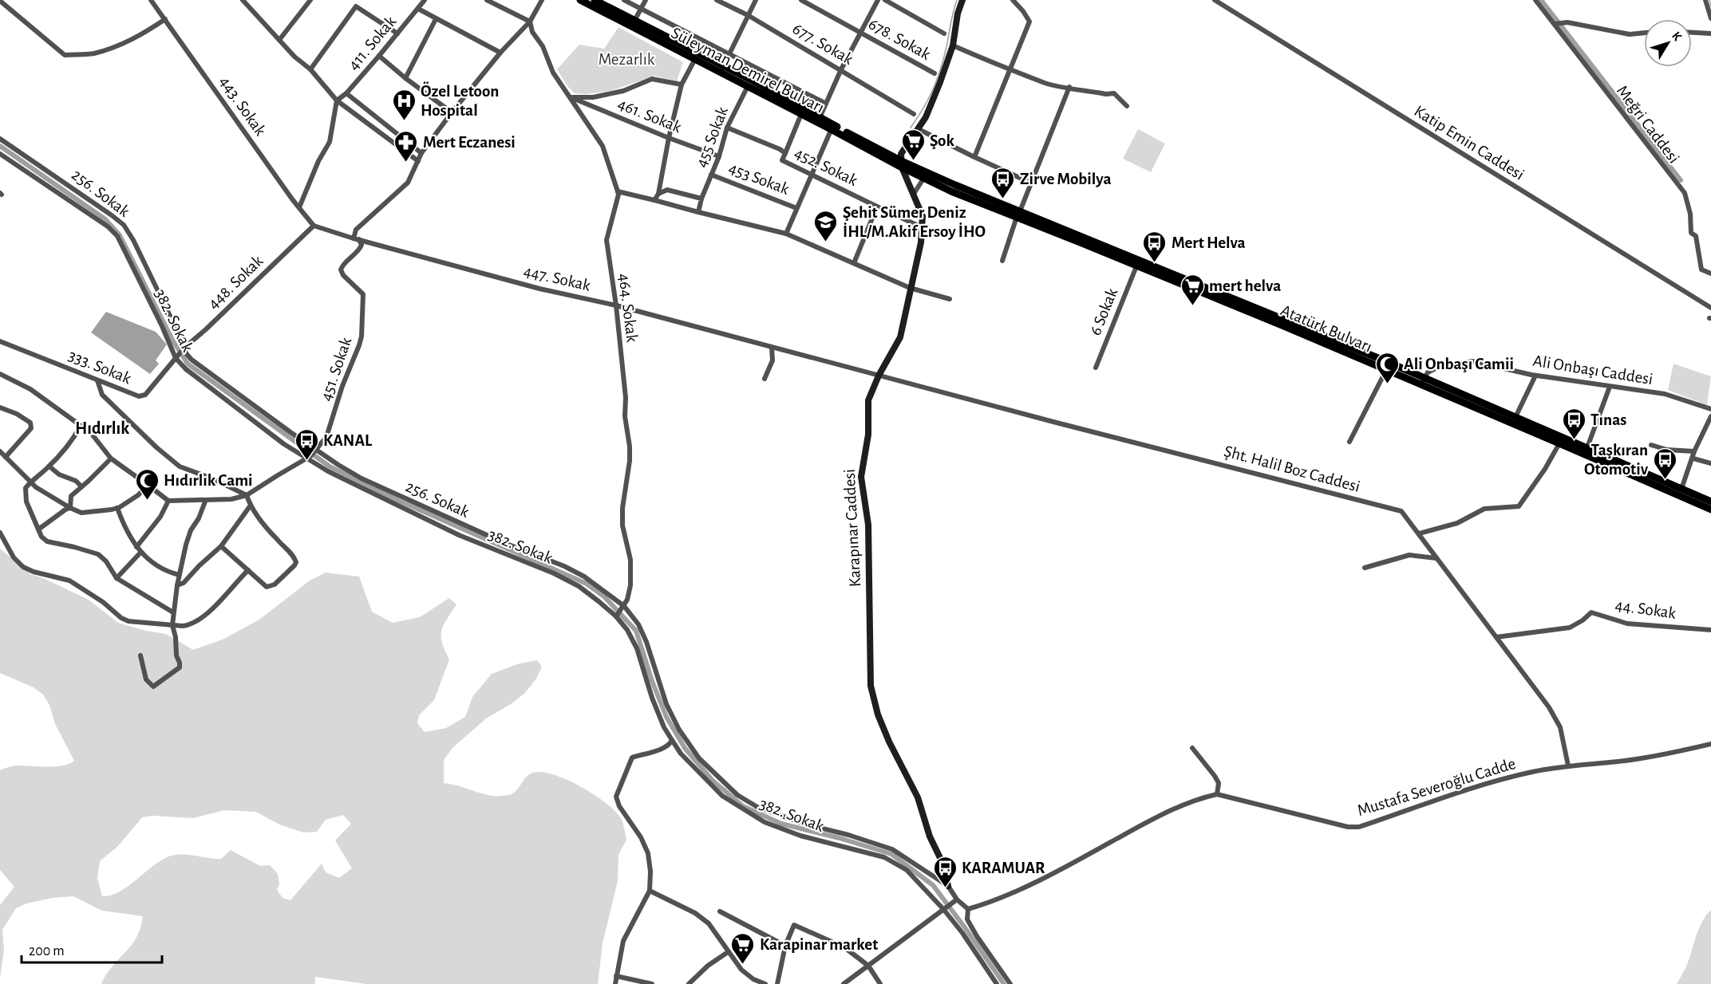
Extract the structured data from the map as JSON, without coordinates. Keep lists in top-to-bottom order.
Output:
{
  "streets": {
    "main road": ["Süleyman Demirel Bulvarı", "Atatürk Bulvarı"],
    "street": [
      "678. Sokak",
      "411. Sokak",
      "677. Sokak",
      "443. Sokak",
      "461. Sokak",
      "Meğri Caddesi",
      "455 Sokak",
      "Katip Emin Caddesi",
      "452. Sokak",
      "453 Sokak",
      "256. Sokak",
      "447. Sokak",
      "448. Sokak",
      "464. Sokak",
      "6 Sokak",
      "382. Sokak",
      "333. Sokak",
      "451. Sokak",
      "Ali Onbaşı Caddesi",
      "Şht. Halil Boz Caddesi",
      "Karapınar Caddesi",
      "44. Sokak",
      "Mustafa Severoğlu Cadde"
    ]
  },
  "crossings": [
    ["Süleyman Demirel Bulvarı", "455 Sokak"],
    ["Süleyman Demirel Bulvarı", "Atatürk Bulvarı"],
    ["Süleyman Demirel Bulvarı", "Karapınar Caddesi"],
    ["443. Sokak", "447. Sokak"],
    ["443. Sokak", "448. Sokak"],
    ["461. Sokak", "455 Sokak"],
    ["461. Sokak", "464. Sokak"],
    ["455 Sokak", "452. Sokak"],
    ["455 Sokak", "453 Sokak"],
    ["452. Sokak", "Karapınar Caddesi"],
    ["256. Sokak", "448. Sokak"],
    ["256. Sokak", "464. Sokak"],
    ["256. Sokak", "451. Sokak"],
    ["256. Sokak", "Karapınar Caddesi"],
    ["256. Sokak", "Mustafa Severoğlu Cadde"],
    ["447. Sokak", "448. Sokak"],
    ["447. Sokak", "464. Sokak"],
    ["447. Sokak", "451. Sokak"],
    ["447. Sokak", "Şht. Halil Boz Caddesi"],
    ["447. Sokak", "Karapınar Caddesi"],
    ["448. Sokak", "382. Sokak"],
    ["448. Sokak", "333. Sokak"],
    ["464. Sokak", "382. Sokak"],
    ["6 Sokak", "Atatürk Bulvarı"],
    ["382. Sokak", "333. Sokak"],
    ["382. Sokak", "451. Sokak"],
    ["Atatürk Bulvarı", "Ali Onbaşı Caddesi"],
    ["Atatürk Bulvarı", "Karapınar Caddesi"],
    ["Şht. Halil Boz Caddesi", "Karapınar Caddesi"],
    ["Şht. Halil Boz Caddesi", "44. Sokak"],
    ["Şht. Halil Boz Caddesi", "Mustafa Severoğlu Cadde"]
  ],
  "districts": ["Hıdırlık"],
  "parks": ["Mezarlık"],
  "places": {
    "hospital": ["Özel Letoon Hospital"],
    "supermarket": ["Şok", "mert helva", "Karapinar market"],
    "pharmacy": ["Mert Eczanesi"],
    "bus stop": [
      "Zirve Mobilya",
      "Mert Helva",
      "Tınas",
      "KANAL",
      "Taşkıran Otomotiv",
      "KARAMUAR"
    ],
    "school or university": ["Şehit Sümer Deniz İHL/M.Akif Ersoy İHO"],
    "mosque": ["Ali Onbaşı Camii", "Hıdırlık Cami"]
  },
  "scale_bar": "200 m",
  "north": "top right"
}
